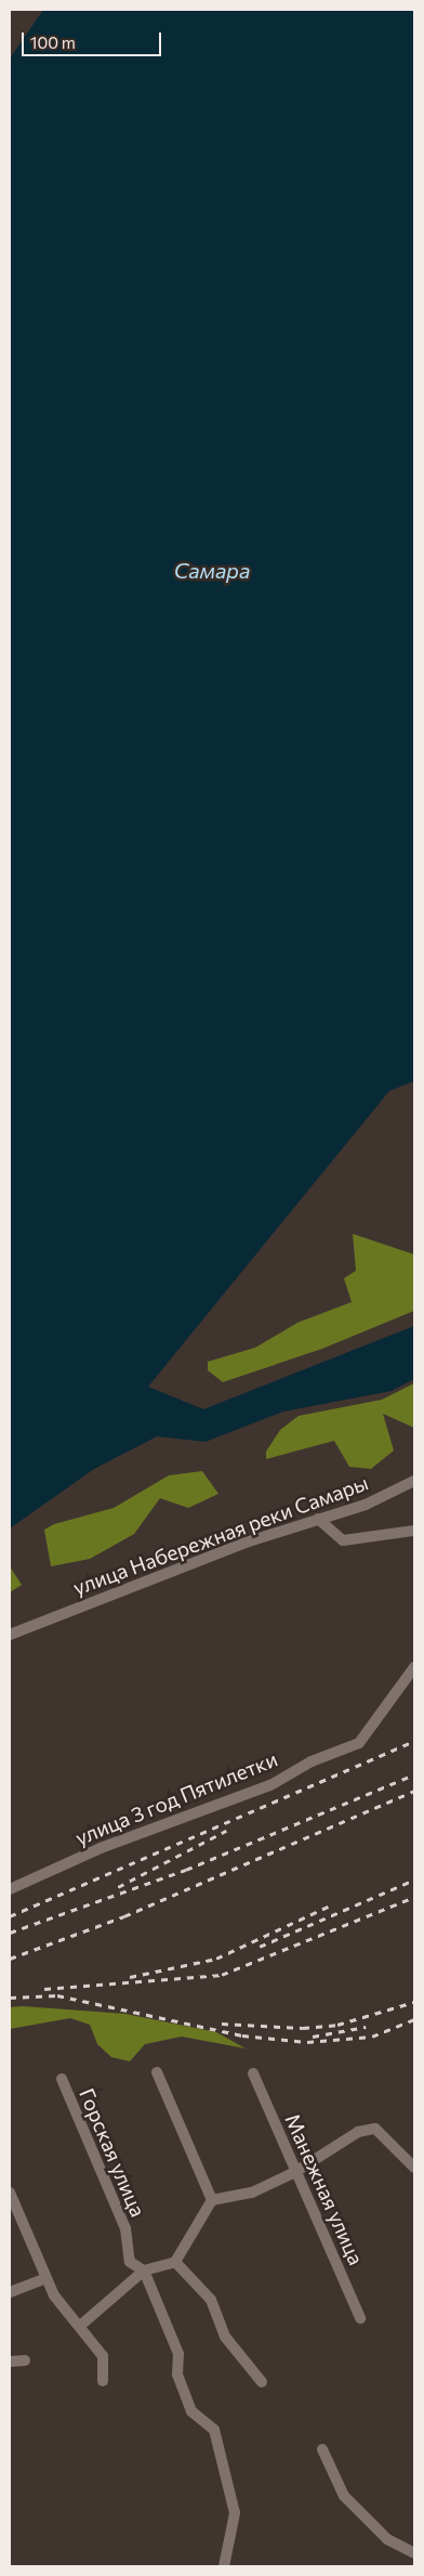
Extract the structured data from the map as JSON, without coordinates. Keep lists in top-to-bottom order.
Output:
{
  "streets": {
    "street": [
      "улица Набережная реки Самары",
      "улица 3 год Пятилетки",
      "Горская улица",
      "Манежная улица"
    ]
  },
  "water": ["Самара"],
  "scale_bar": "100 m"
}
